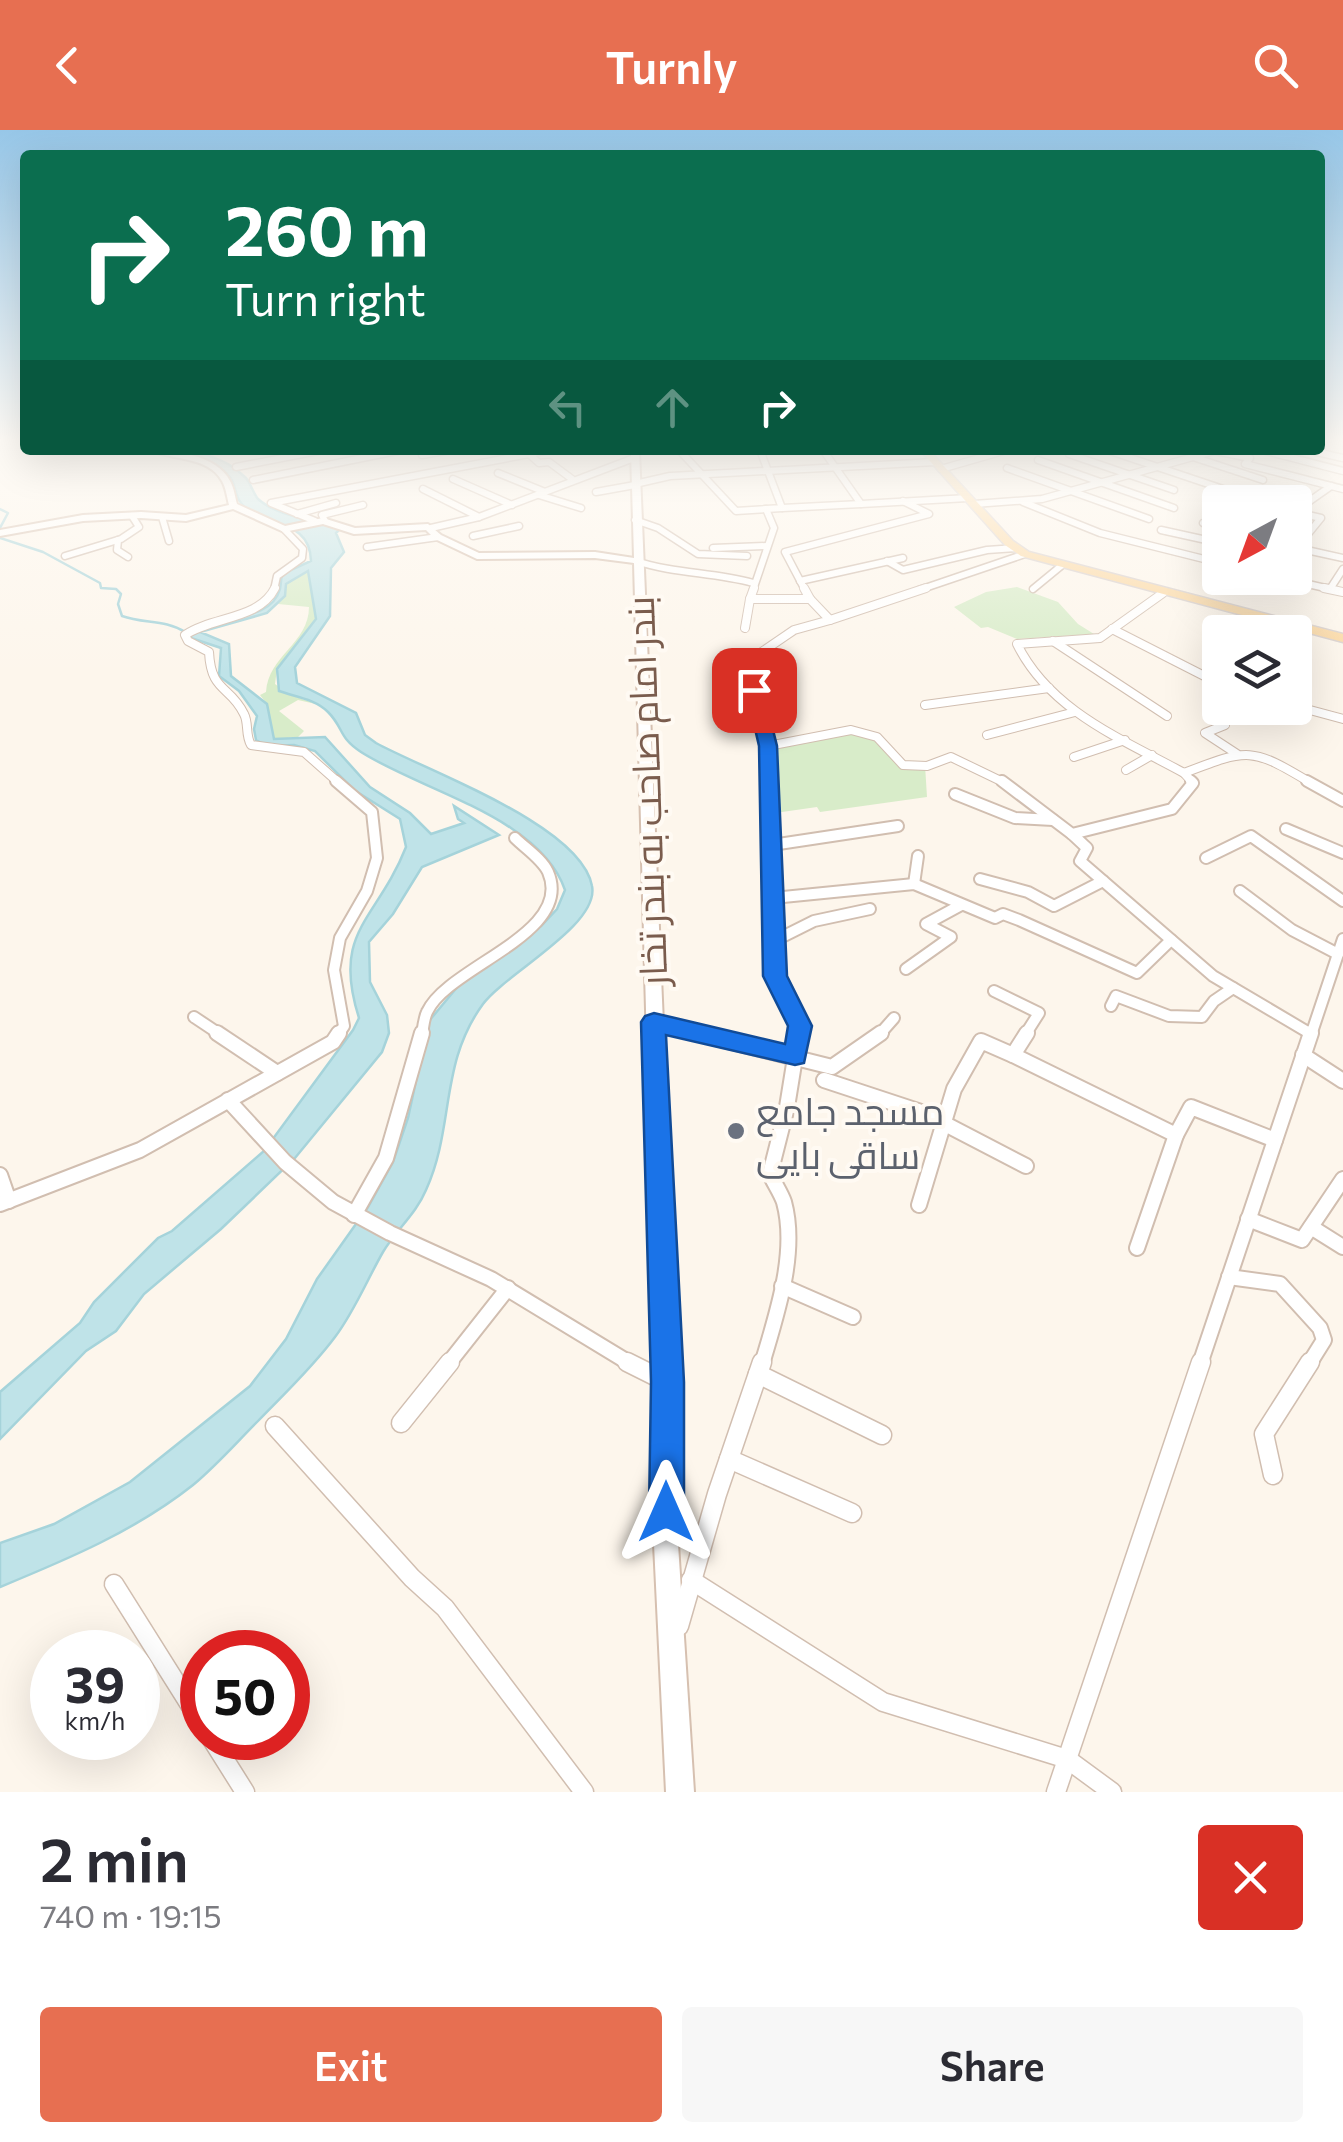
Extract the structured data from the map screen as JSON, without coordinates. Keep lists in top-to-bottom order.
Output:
{
  "streets": {
    "main road": ["بندر امام صاحب به بندر تخار"]
  },
  "places": ["مسجد جامع ساقی بایی"],
  "north": "bottom left",
  "page": {
    "header": "Turnly",
    "turn": ["260 m", "Turn right"],
    "speed": "39 km/h",
    "limit": "50",
    "heading": ["2 min", "740 m · 19:15"],
    "buttons": ["Exit", "Share"]
  }
}
